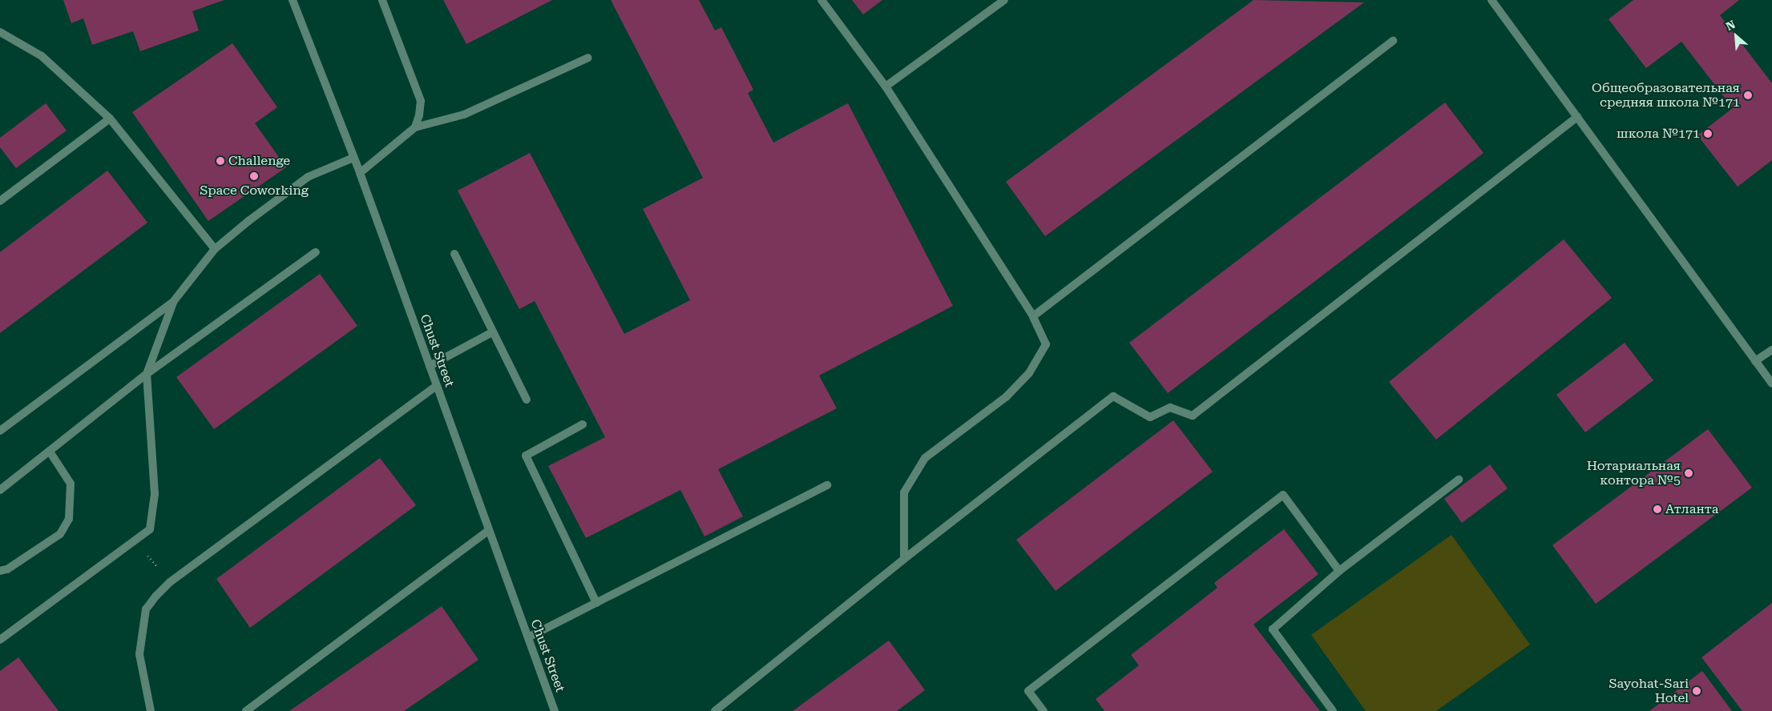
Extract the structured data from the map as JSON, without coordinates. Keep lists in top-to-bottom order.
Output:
{
  "streets": {
    "street": ["Chust Street"]
  },
  "places": [
    "Общеобразовательная средняя школа №171",
    "школа №171",
    "Challenge",
    "Space Coworking",
    "Нотариальная контора №5",
    "Атланта",
    "Sayohat-Sari Hotel"
  ],
  "north": "top left"
}
